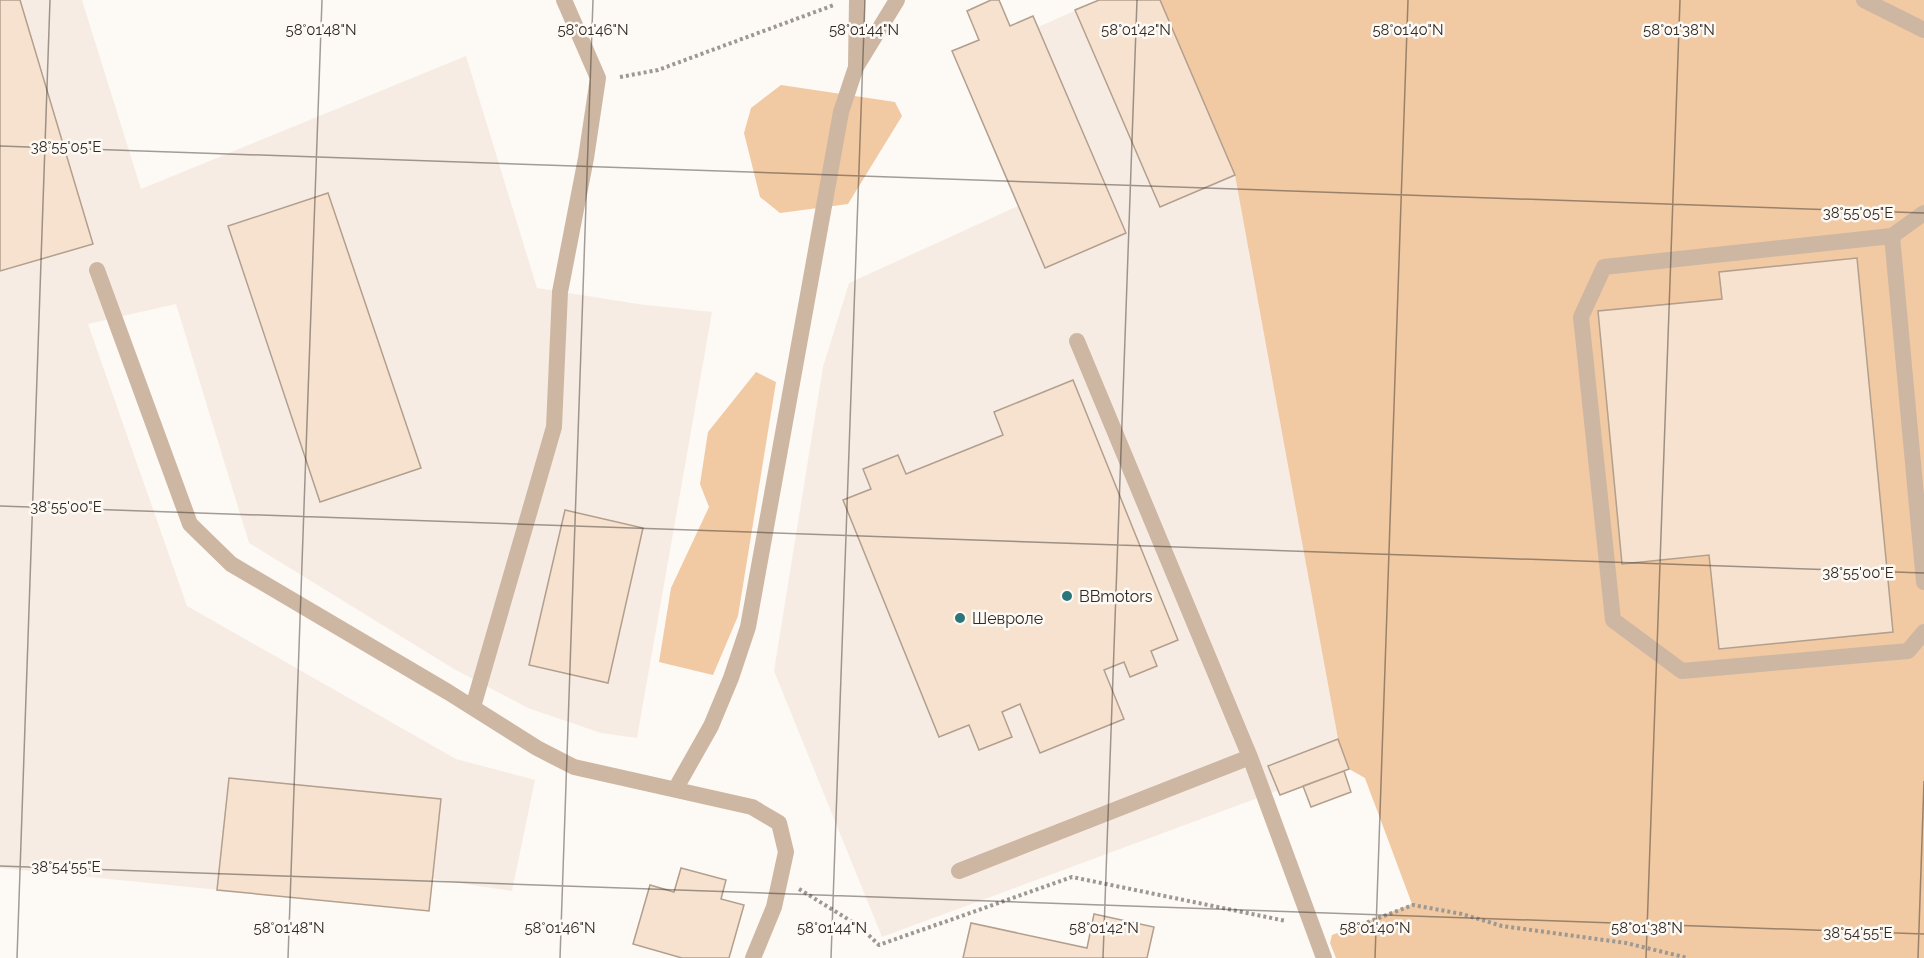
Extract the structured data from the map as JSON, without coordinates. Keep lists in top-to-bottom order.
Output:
{
  "places": ["BBmotors", "Шевроле"],
  "coordinates": [
    "58°01'48\"N",
    "58°01'46\"N",
    "58°01'44\"N",
    "58°01'42\"N",
    "58°01'40\"N",
    "58°01'38\"N",
    "38°55'05\"E",
    "38°55'00\"E",
    "38°54'55\"E"
  ]
}
